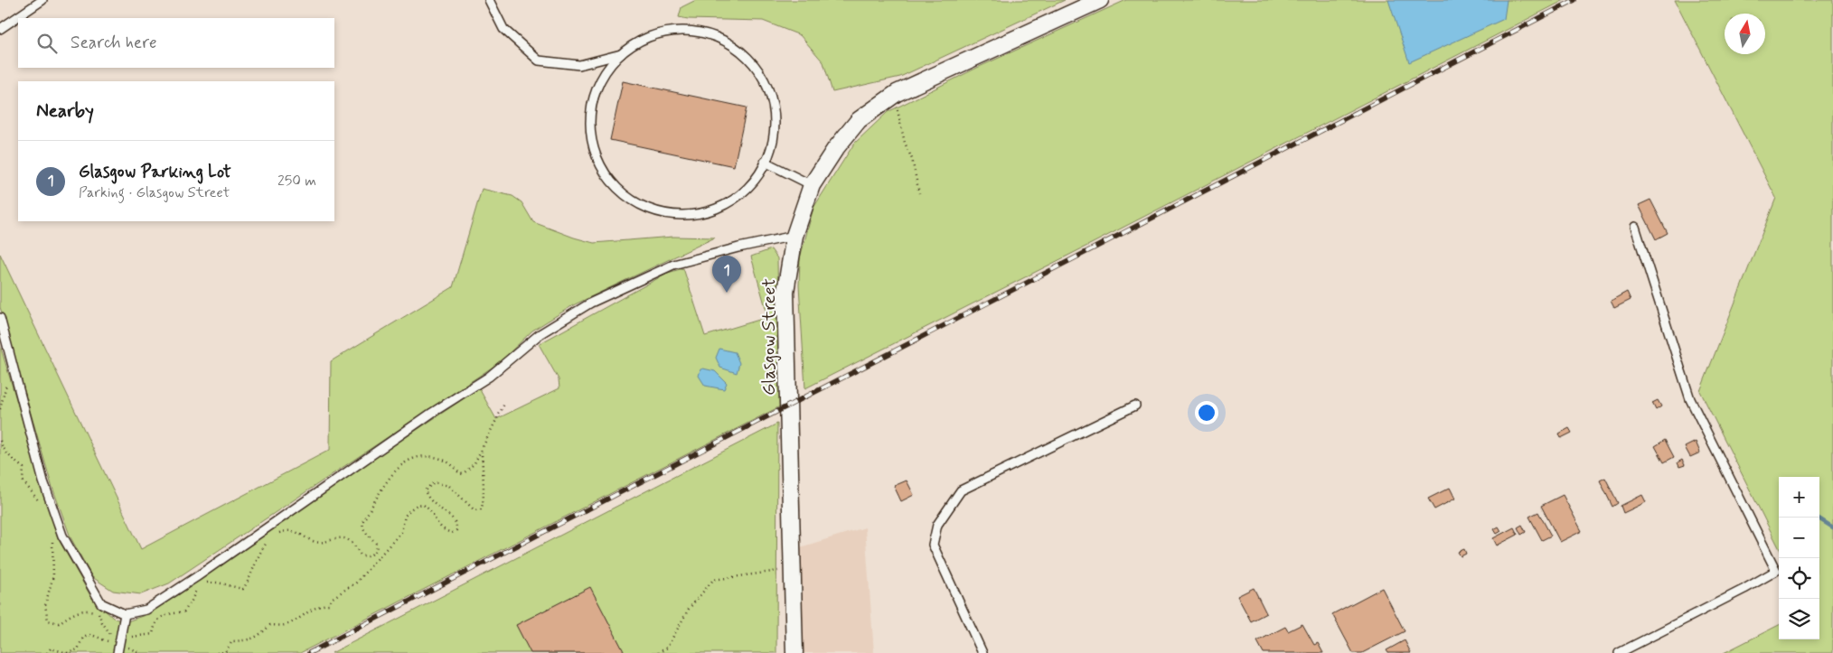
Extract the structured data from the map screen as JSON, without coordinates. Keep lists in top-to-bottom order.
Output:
{
  "streets": {
    "street": ["Glasgow Street"]
  },
  "north": "top",
  "page": {
    "search": "Search here",
    "heading": "Nearby",
    "list": [
      {
        "mark": "1",
        "name": "Glasgow Parking Lot",
        "note": "Parking · Glasgow Street",
        "value": "250 m"
      }
    ],
    "pins": "1",
    "map_buttons": ["+", "−"]
  }
}
